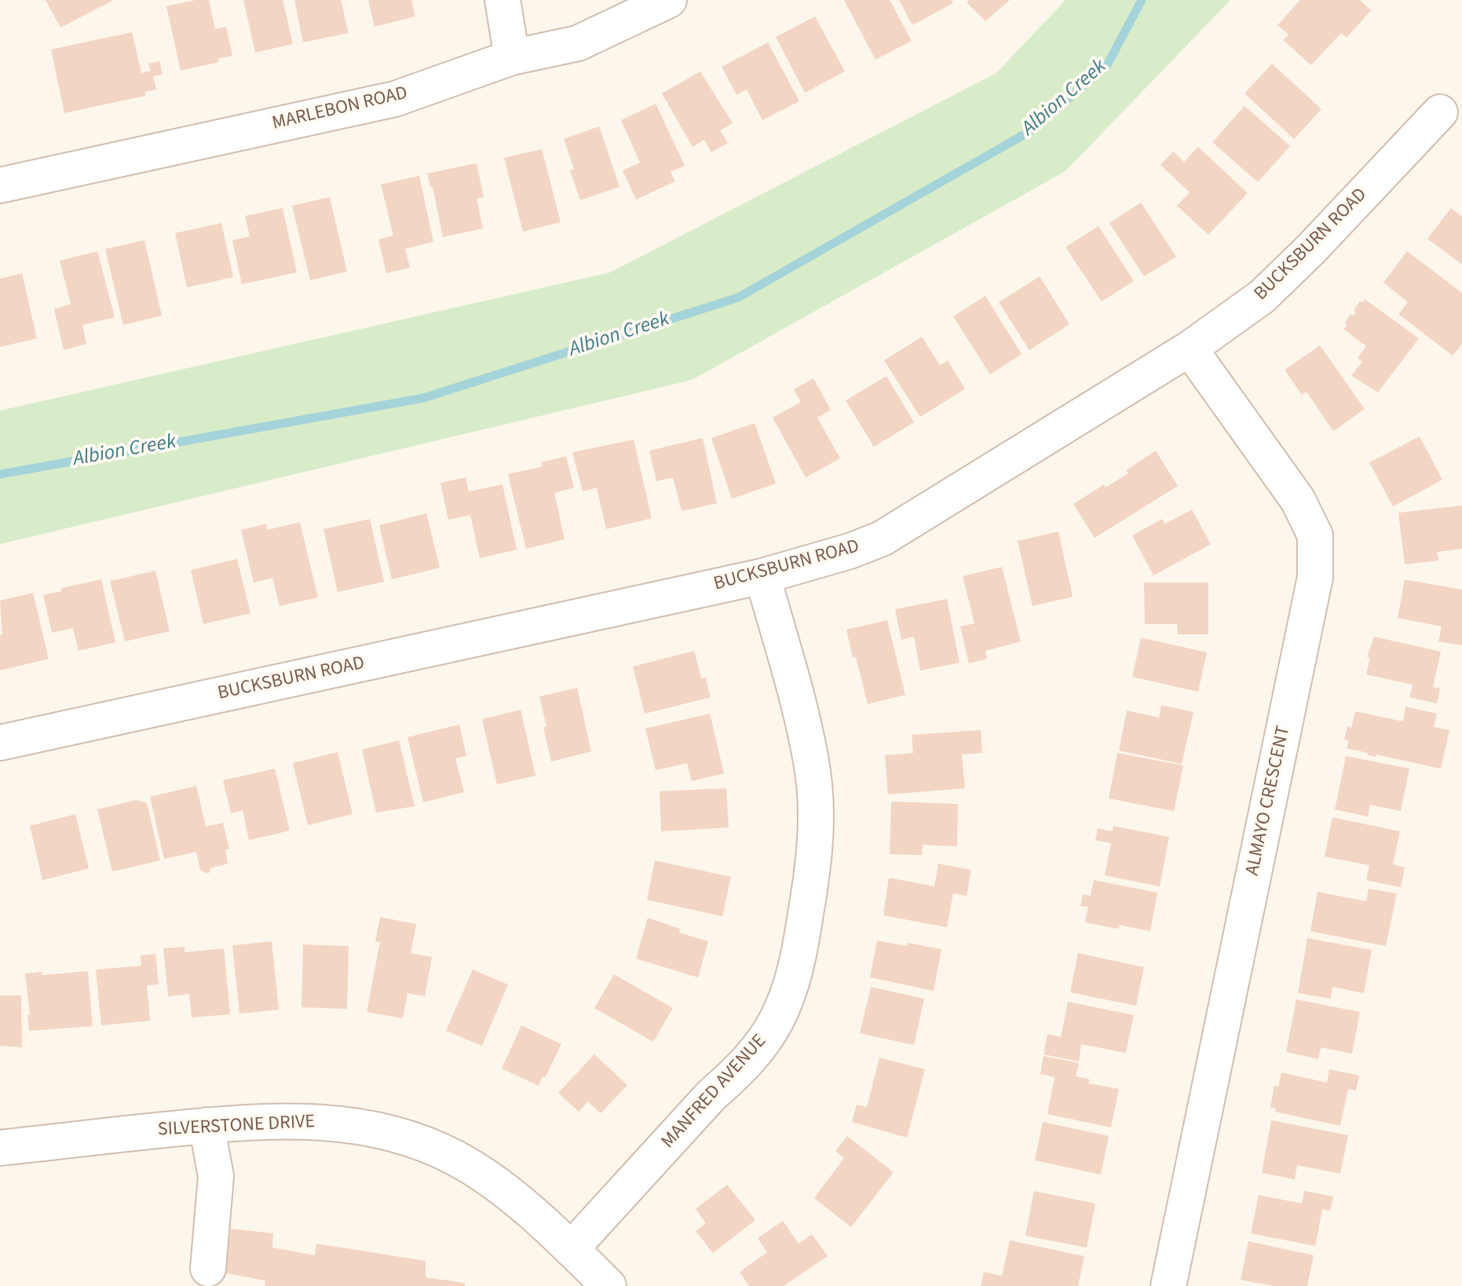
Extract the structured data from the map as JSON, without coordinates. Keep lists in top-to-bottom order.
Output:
{
  "streets": {
    "street": [
      "MARLEBON ROAD",
      "BUCKSBURN ROAD",
      "ALMAYO CRESCENT",
      "MANFRED AVENUE",
      "SILVERSTONE DRIVE"
    ]
  },
  "crossings": [
    ["BUCKSBURN ROAD", "ALMAYO CRESCENT"],
    ["BUCKSBURN ROAD", "MANFRED AVENUE"],
    ["MANFRED AVENUE", "SILVERSTONE DRIVE"]
  ],
  "water": ["Albion Creek"]
}
